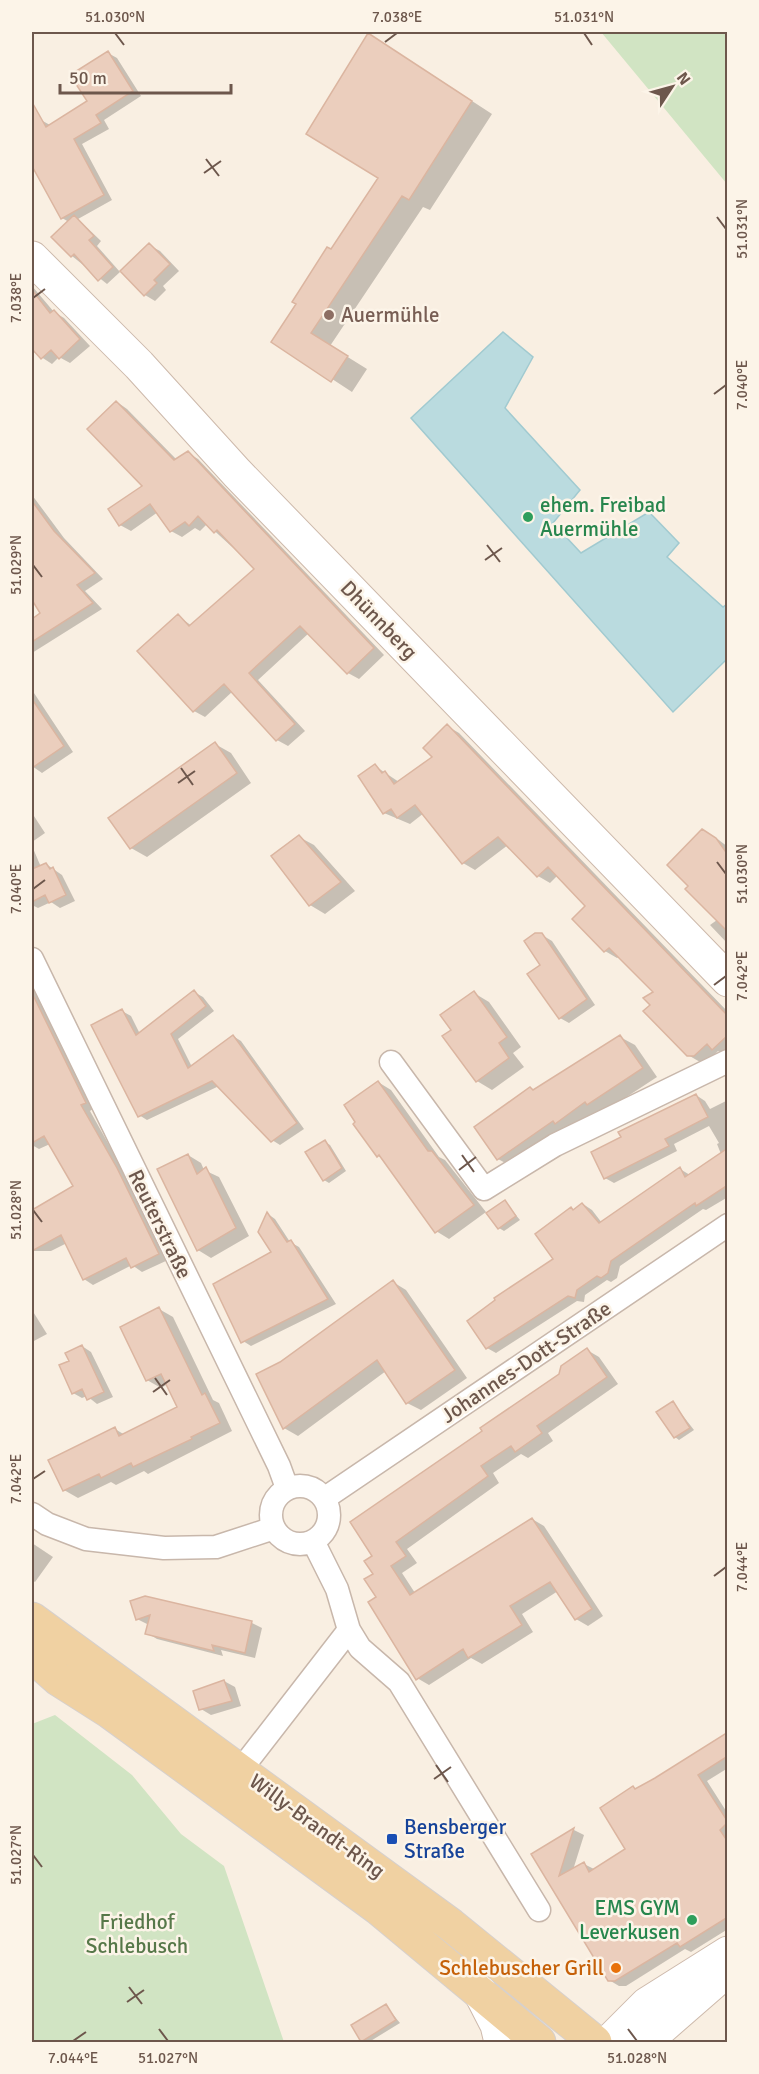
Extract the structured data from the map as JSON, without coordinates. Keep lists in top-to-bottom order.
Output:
{
  "streets": {
    "main road": ["Willy-Brandt-Ring"],
    "street": ["Dhünnberg", "Reuterstraße", "Johannes-Dott-Straße"]
  },
  "crossings": [
    ["Reuterstraße", "Johannes-Dott-Straße"]
  ],
  "parks": ["Friedhof Schlebusch"],
  "places": {
    "other": [
      "Auermühle",
      "ehem. Freibad Auermühle",
      "EMS GYM Leverkusen",
      "Schlebuscher Grill"
    ],
    "transit": ["Bensberger Straße"]
  },
  "scale_bar": "50 m",
  "north": "top right",
  "coordinates": [
    "51.030°N",
    "7.038°E",
    "51.031°N",
    "7.040°E",
    "51.029°N",
    "7.042°E",
    "51.028°N",
    "7.044°E",
    "51.027°N"
  ]
}
